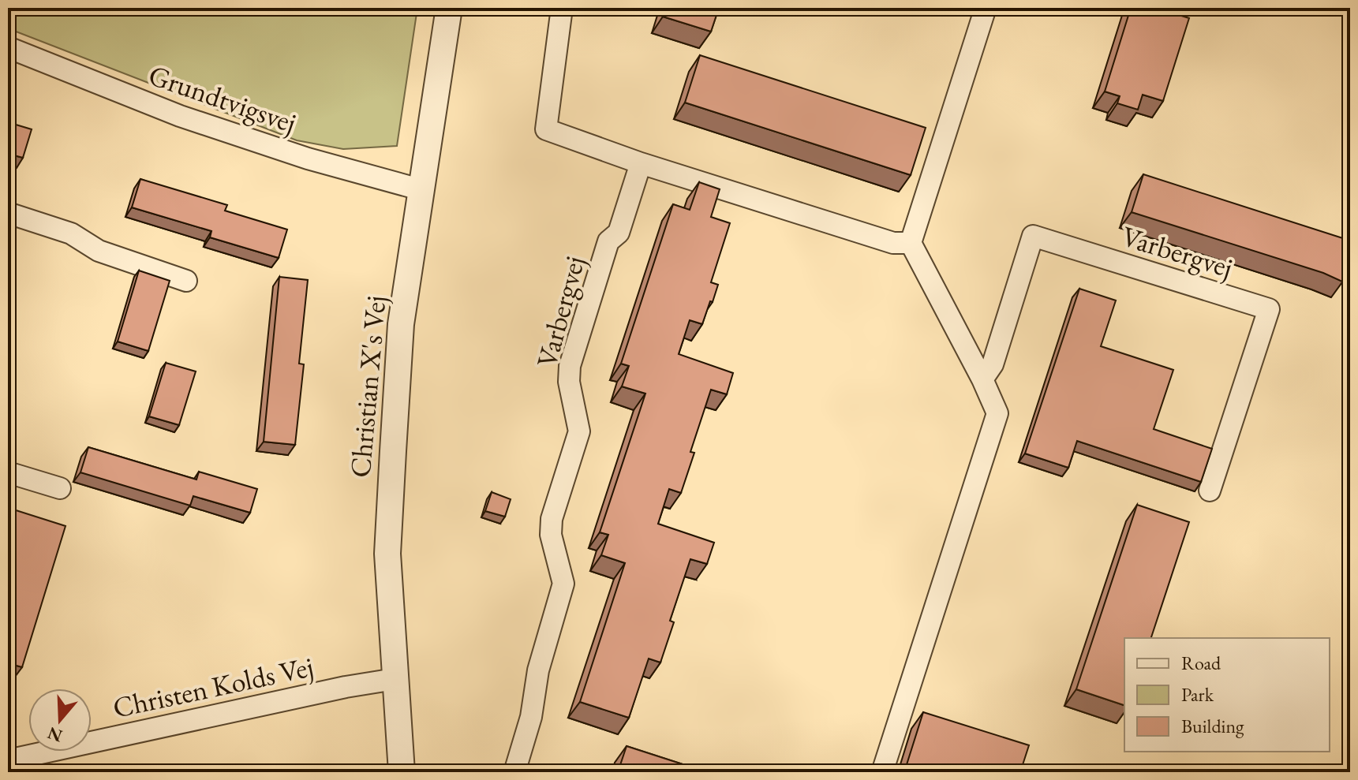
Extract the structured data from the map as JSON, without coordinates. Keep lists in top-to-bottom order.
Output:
{
  "streets": {
    "street": [
      "Grundtvigsvej",
      "Varbergvej",
      "Christian X's Vej",
      "Christen Kolds Vej"
    ]
  },
  "crossings": [
    ["Grundtvigsvej", "Christian X's Vej"],
    ["Christian X's Vej", "Christen Kolds Vej"]
  ],
  "legend": ["Road", "Park", "Building"],
  "north": "bottom"
}
